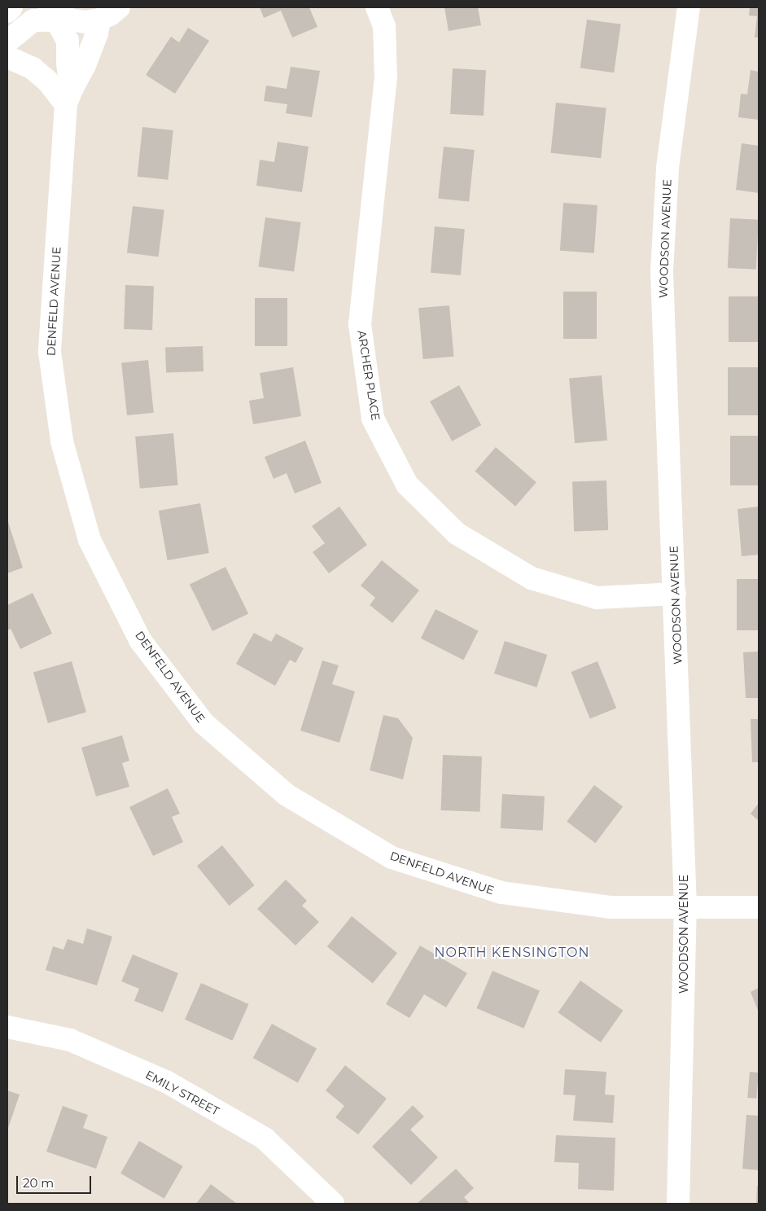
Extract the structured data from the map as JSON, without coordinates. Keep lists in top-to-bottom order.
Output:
{
  "streets": {
    "street": [
      "WOODSON AVENUE",
      "DENFELD AVENUE",
      "ARCHER PLACE",
      "EMILY STREET"
    ]
  },
  "crossings": [
    ["WOODSON AVENUE", "DENFELD AVENUE"],
    ["WOODSON AVENUE", "ARCHER PLACE"]
  ],
  "districts": ["NORTH KENSINGTON"],
  "scale_bar": "20 m"
}
